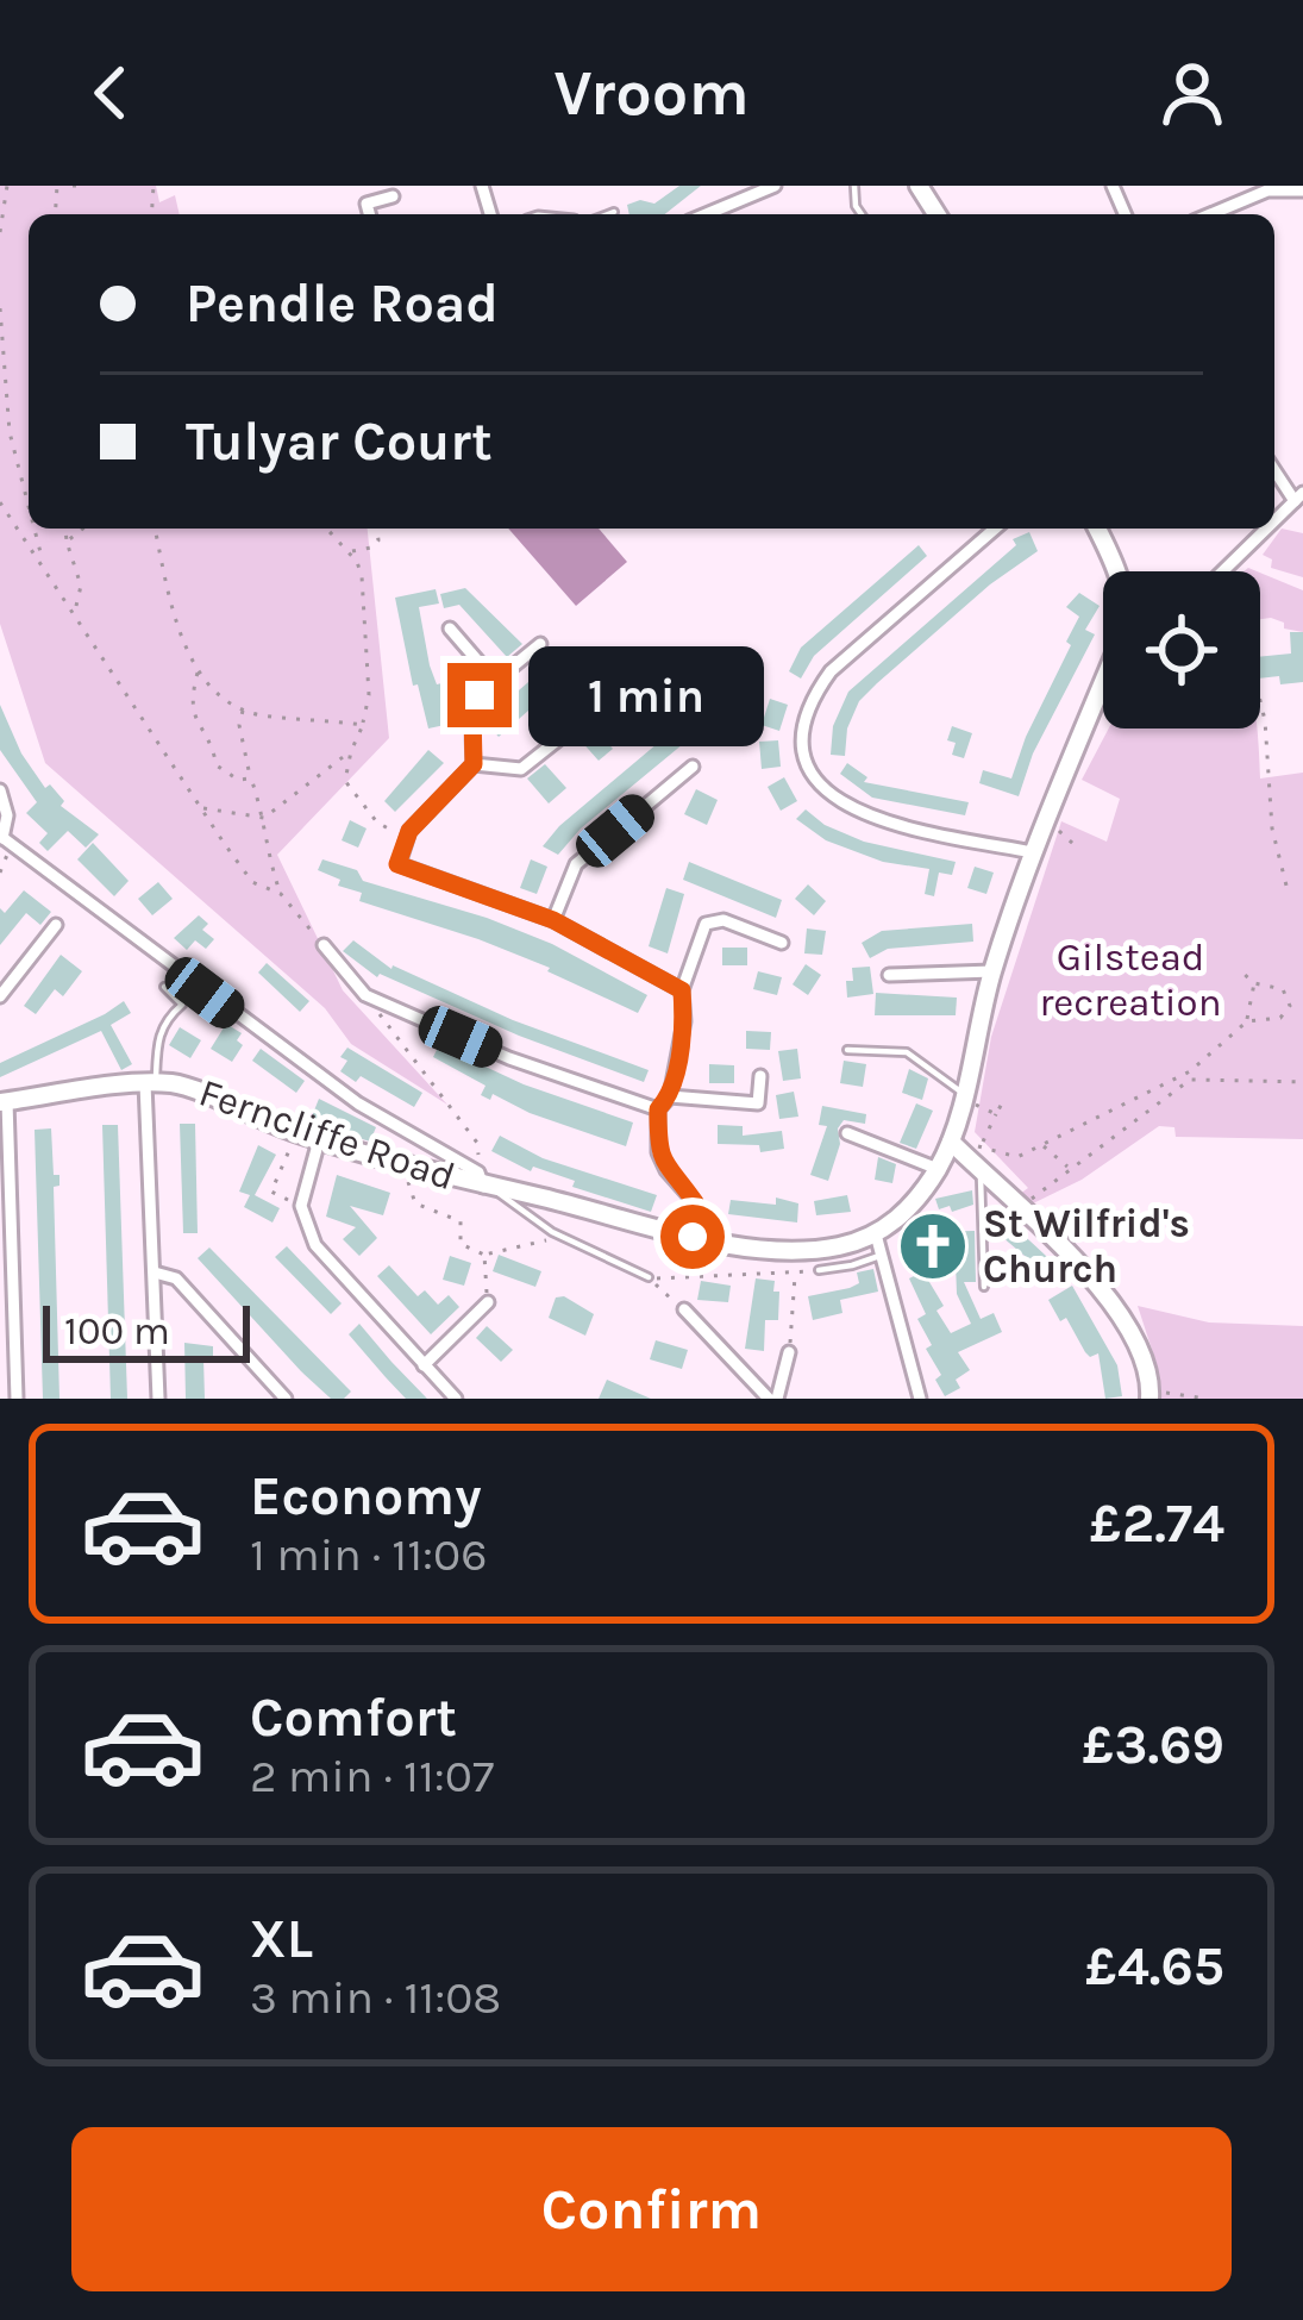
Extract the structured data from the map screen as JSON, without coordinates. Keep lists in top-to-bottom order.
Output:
{
  "streets": {
    "street": ["Ferncliffe Road"]
  },
  "parks": ["Gilstead recreation"],
  "places": {
    "church": ["St Wilfrid's Church"]
  },
  "scale_bar": "100 m",
  "page": {
    "header": "Vroom",
    "banner": ["Pendle Road", "Tulyar Court"],
    "bubble": "1 min",
    "scale": "100 m",
    "list": [
      {
        "name": "Economy",
        "note": "1 min · 11:06",
        "value": "£2.74"
      },
      {
        "name": "Comfort",
        "note": "2 min · 11:07",
        "value": "£3.69"
      },
      {
        "name": "XL",
        "note": "3 min · 11:08",
        "value": "£4.65"
      }
    ],
    "buttons": "Confirm"
  }
}
